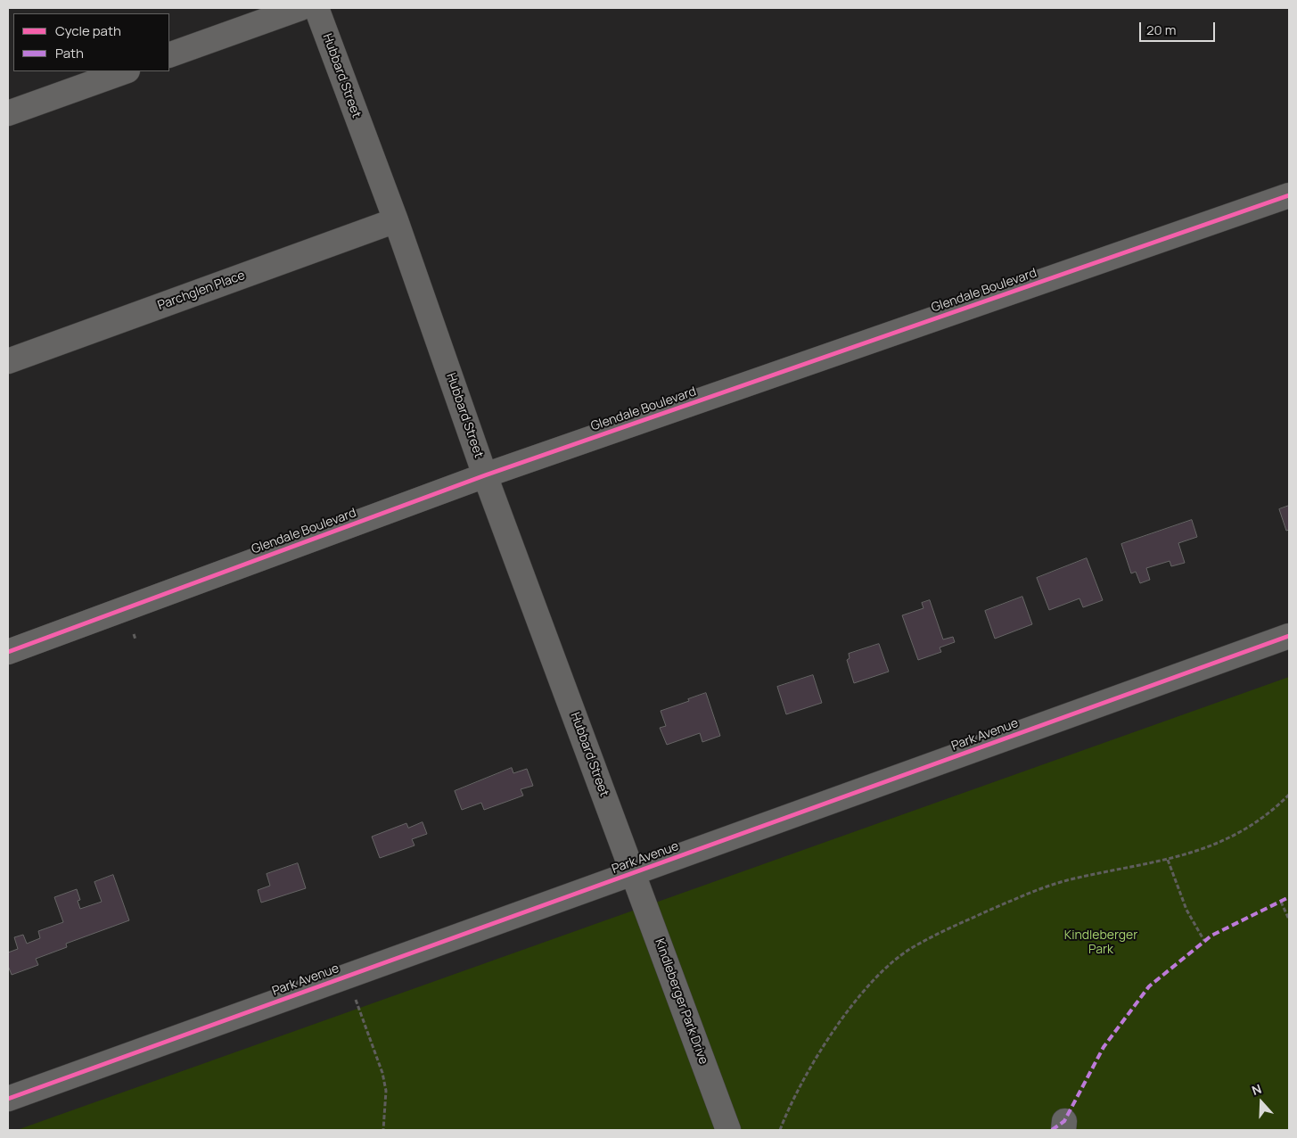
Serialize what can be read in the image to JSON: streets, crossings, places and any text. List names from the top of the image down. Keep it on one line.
{"streets":{"street":["Hubbard Street","Parchglen Place","Glendale Boulevard","Park Avenue","Kindleberger Park Drive"]},"crossings":[["Hubbard Street","Parchglen Place"],["Hubbard Street","Glendale Boulevard"],["Hubbard Street","Park Avenue"],["Hubbard Street","Kindleberger Park Drive"],["Park Avenue","Kindleberger Park Drive"]],"parks":["Kindleberger Park"],"legend":["Cycle path","Path"],"scale_bar":"20 m","north":"top"}
